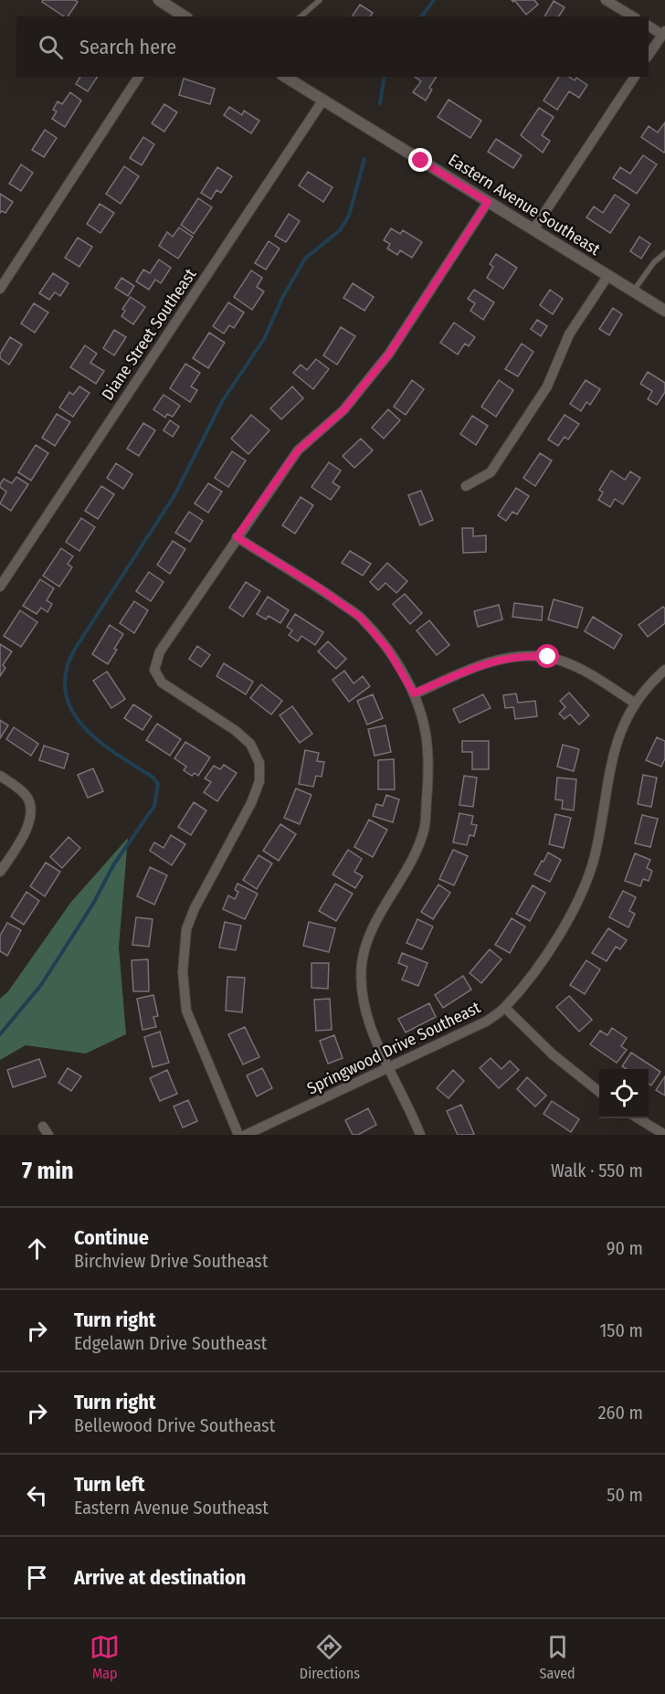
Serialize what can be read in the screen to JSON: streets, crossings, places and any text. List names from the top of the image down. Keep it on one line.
{"streets":{"street":["Eastern Avenue Southeast","Diane Street Southeast","Springwood Drive Southeast"]},"crossings":[["Eastern Avenue Southeast","Diane Street Southeast"]],"page":{"search":"Search here","heading":["7 min","Walk · 550 m"],"list":[["Continue","Birchview Drive Southeast","90 m"],["Turn right","Edgelawn Drive Southeast","150 m"],["Turn right","Bellewood Drive Southeast","260 m"],["Turn left","Eastern Avenue Southeast","50 m"],"Arrive at destination"],"nav":["Map","Directions","Saved"]}}
